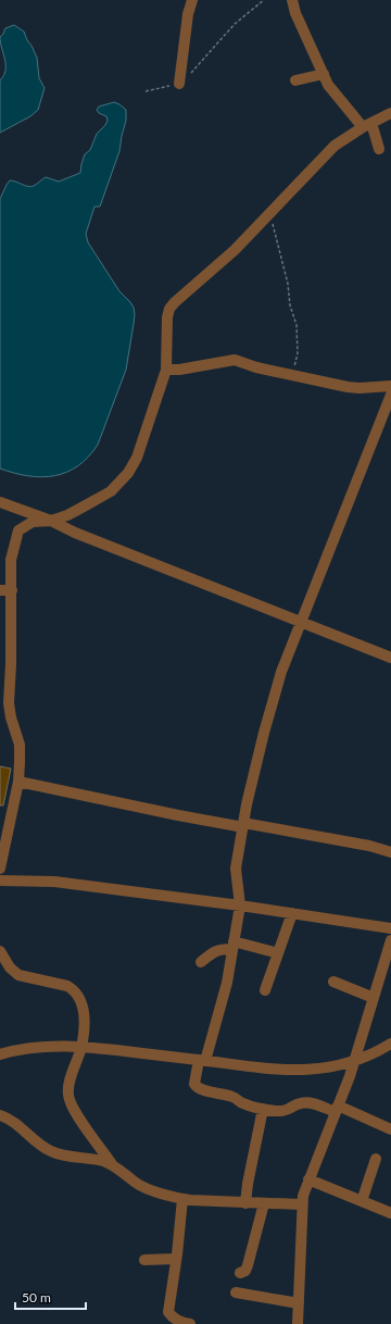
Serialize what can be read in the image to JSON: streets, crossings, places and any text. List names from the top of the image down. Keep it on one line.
{"scale_bar":"50 m"}
